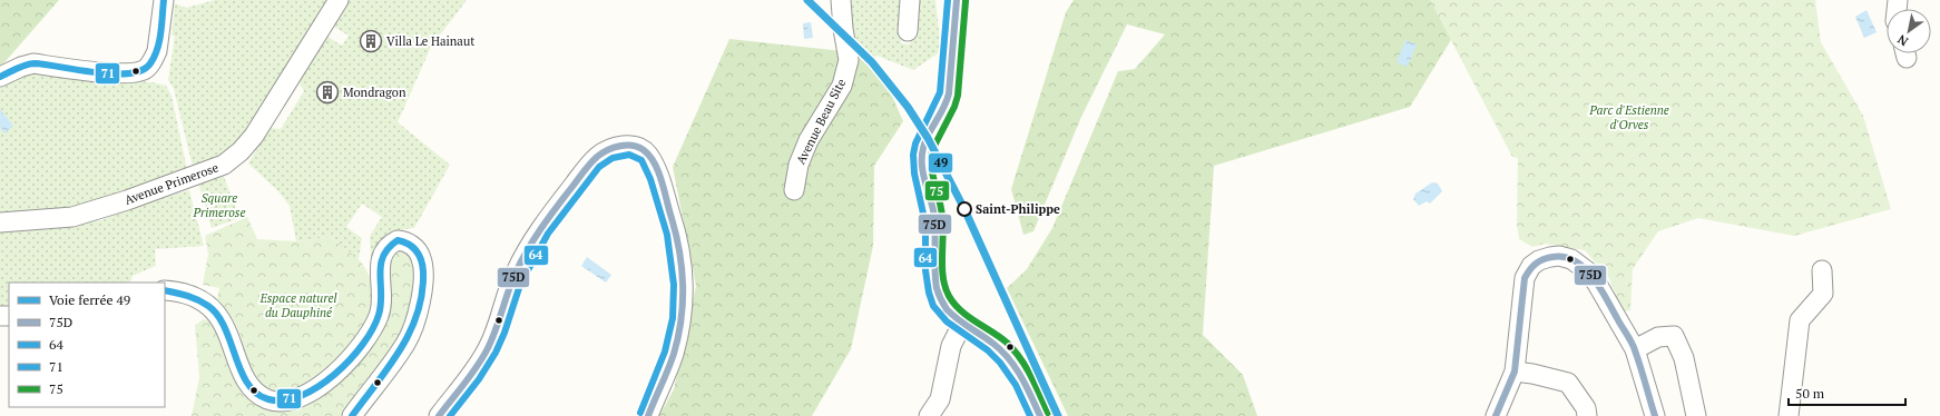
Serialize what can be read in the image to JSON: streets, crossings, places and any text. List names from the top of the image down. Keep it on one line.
{"streets":{"street":["Avenue Beau Site","Avenue Primerose"]},"parks":["Parc d'Estienne d'Orves","Square Primerose","Espace naturel du Dauphiné"],"places":{"building":["Villa Le Hainaut","Mondragon"],"other":["Saint-Philippe"]},"lines":["rail line 49","transit line 75D","transit line 64","transit line 71","transit line 75"],"legend":["Voie ferrée 49","75D","64","71","75"],"scale_bar":"50 m","north":"bottom left"}
